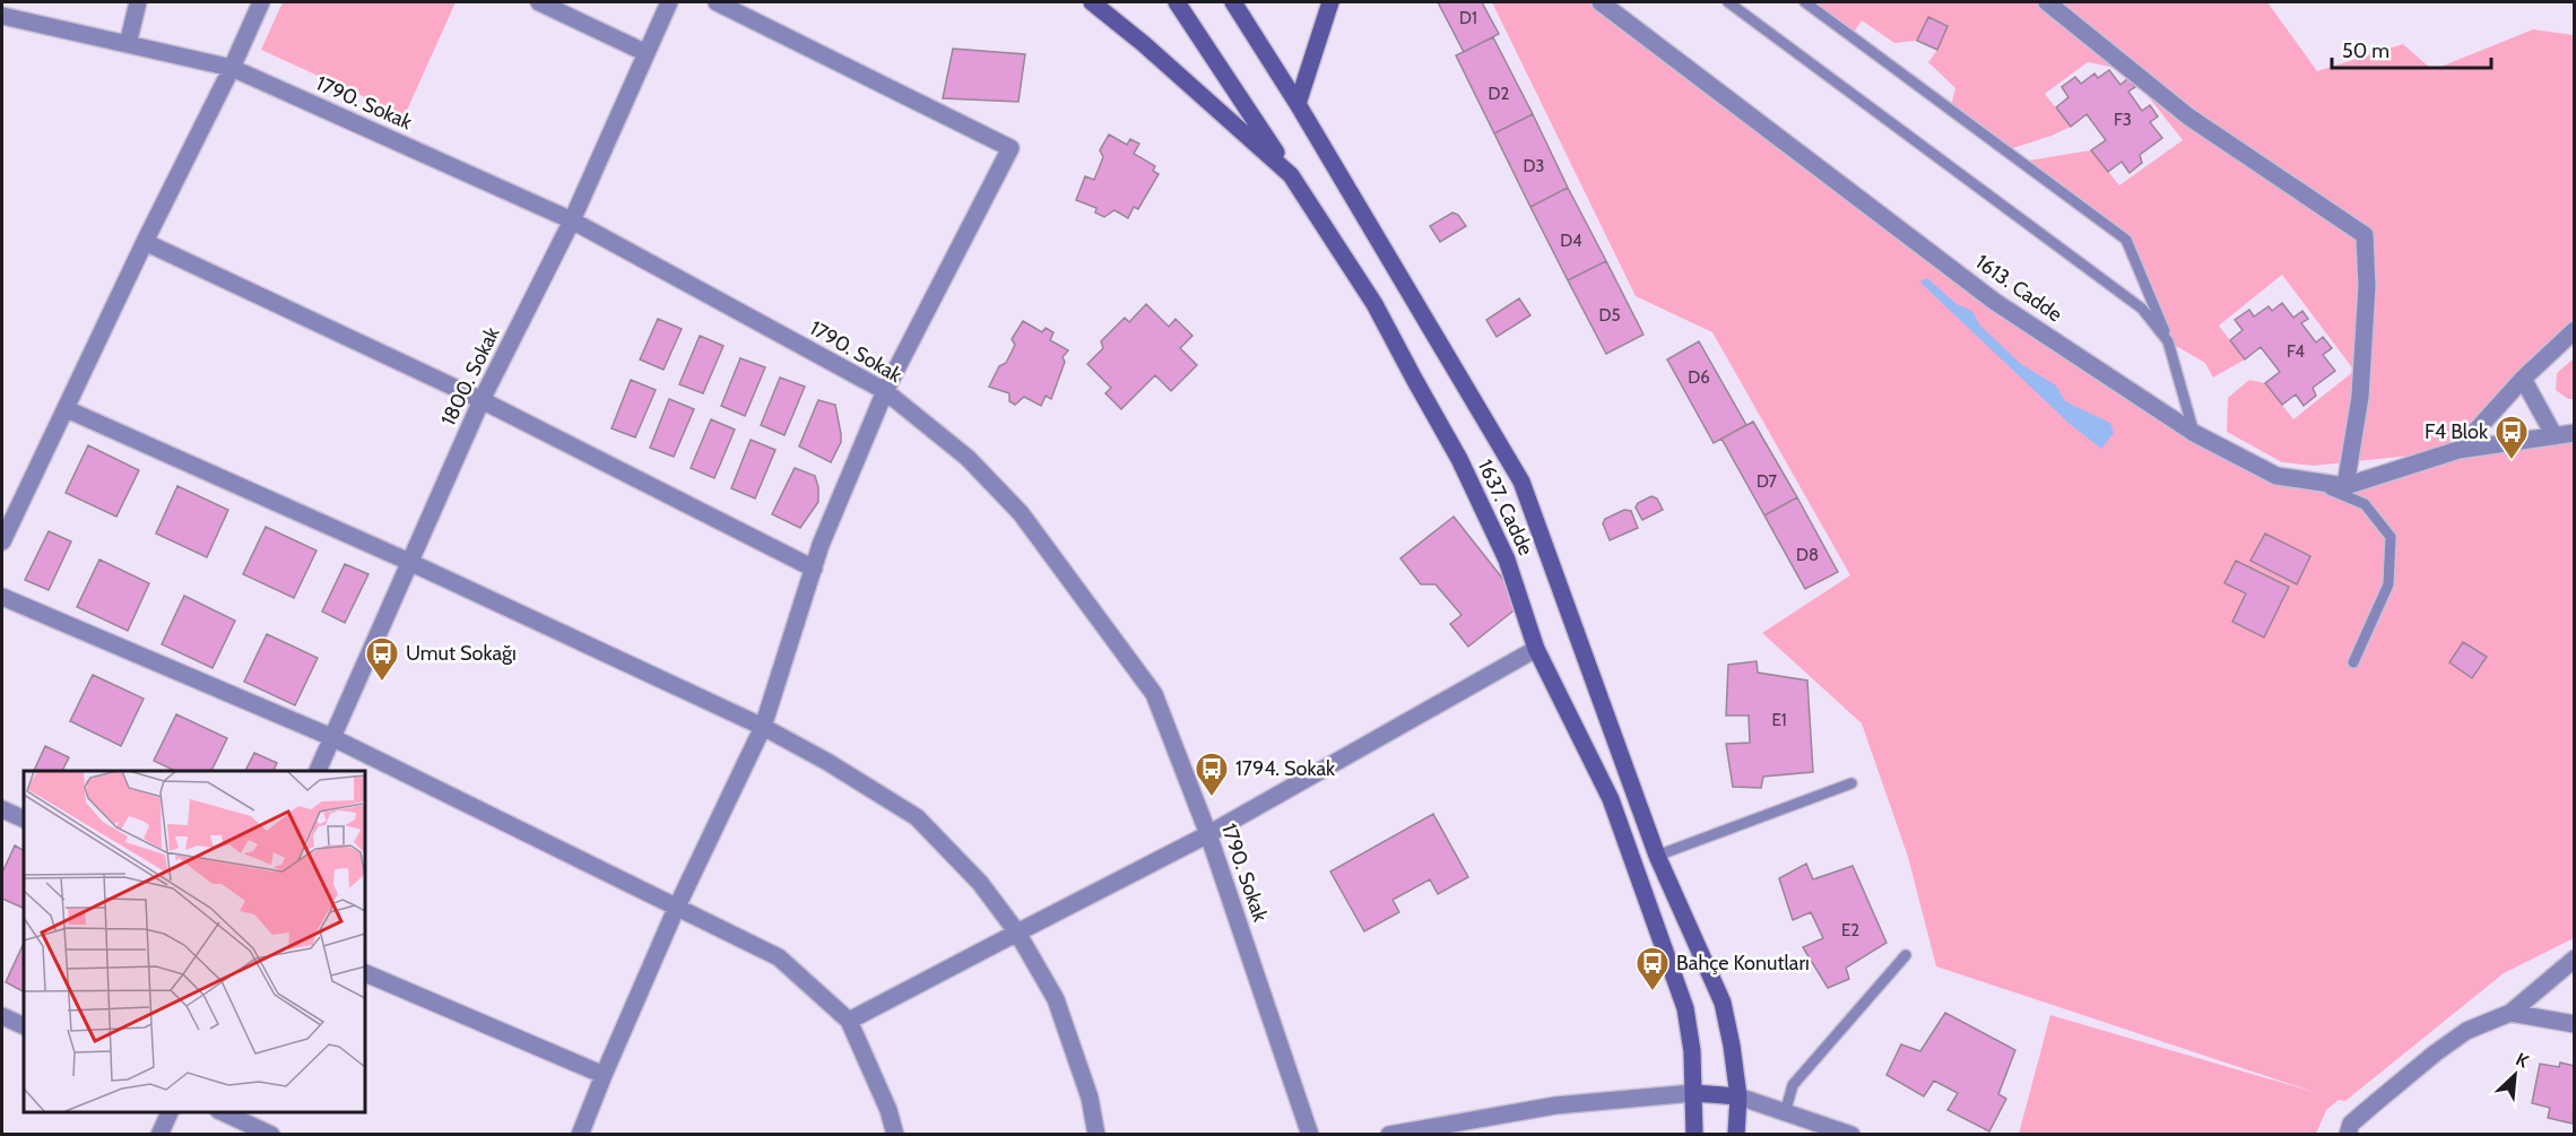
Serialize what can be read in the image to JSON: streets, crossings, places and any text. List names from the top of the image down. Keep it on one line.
{"streets":{"street":["1790. Sokak","1613. Cadde","1800. Sokak","1637. Cadde"]},"crossings":[["1790. Sokak","1800. Sokak"]],"places":{"bus stop":["F4 Blok","Umut Sokağı","1794. Sokak","Bahçe Konutları"]},"house_numbers":["D1","D2","F3","D3","D4","D5","F4","D6","D7","D8","E1","E2"],"scale_bar":"50 m","north":"top right"}
